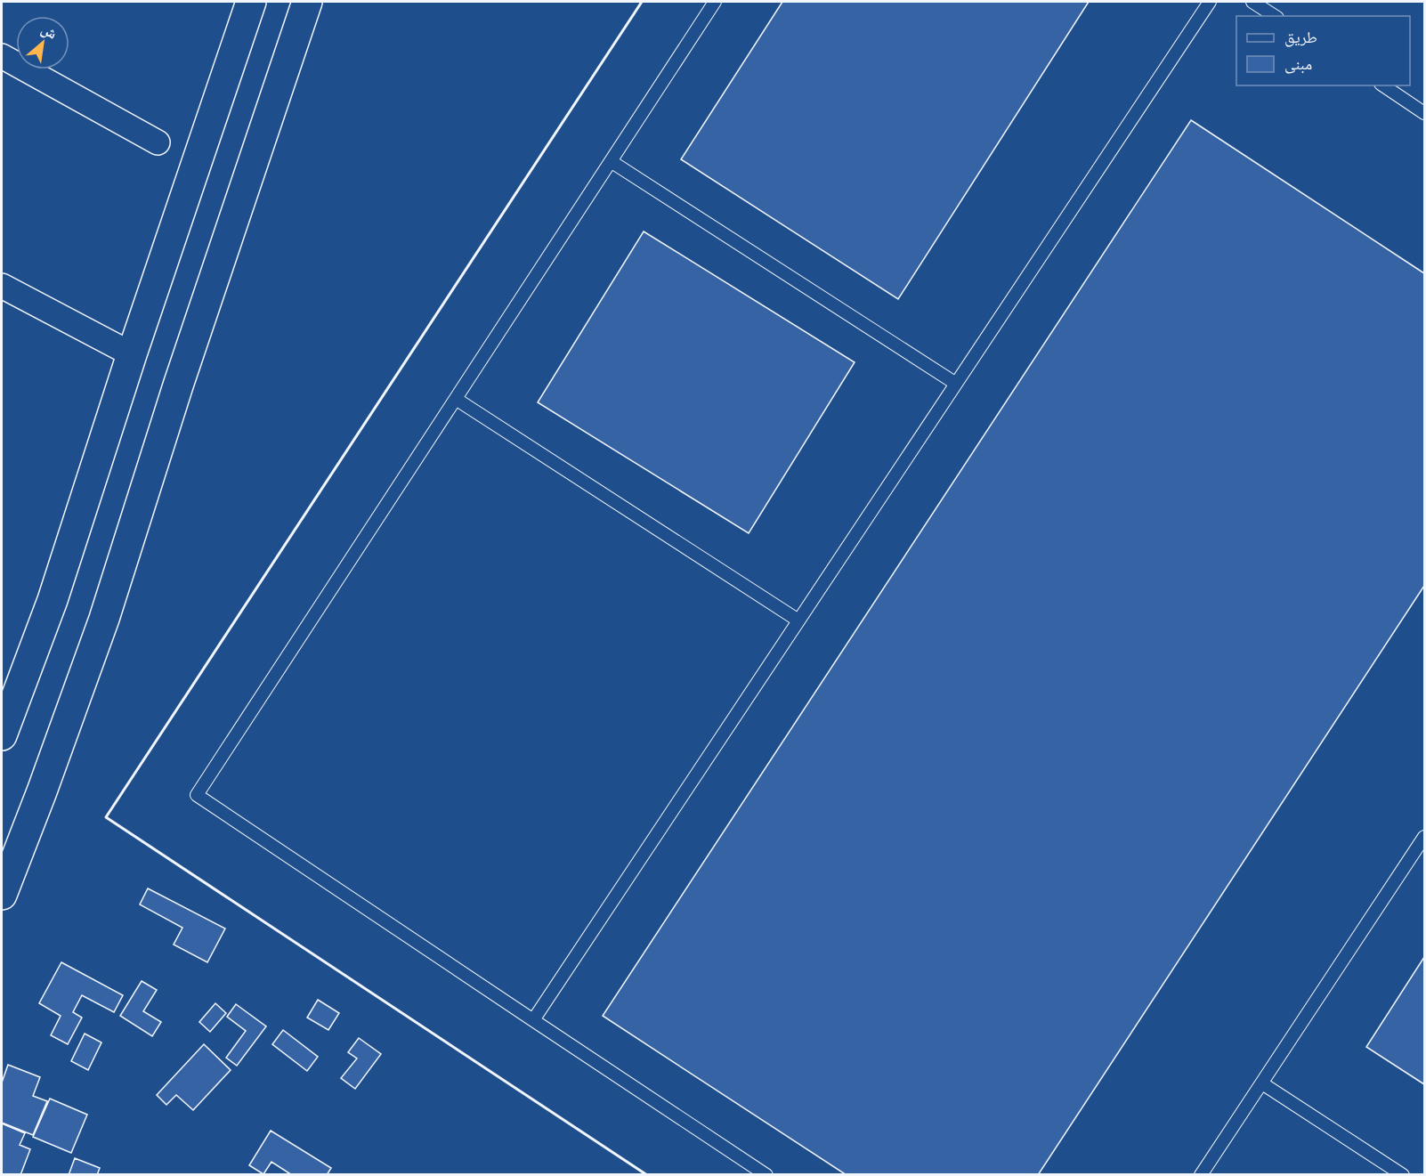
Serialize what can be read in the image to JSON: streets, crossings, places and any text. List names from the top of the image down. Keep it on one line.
{"legend":["طريق","مبنى"],"north":"top right"}
